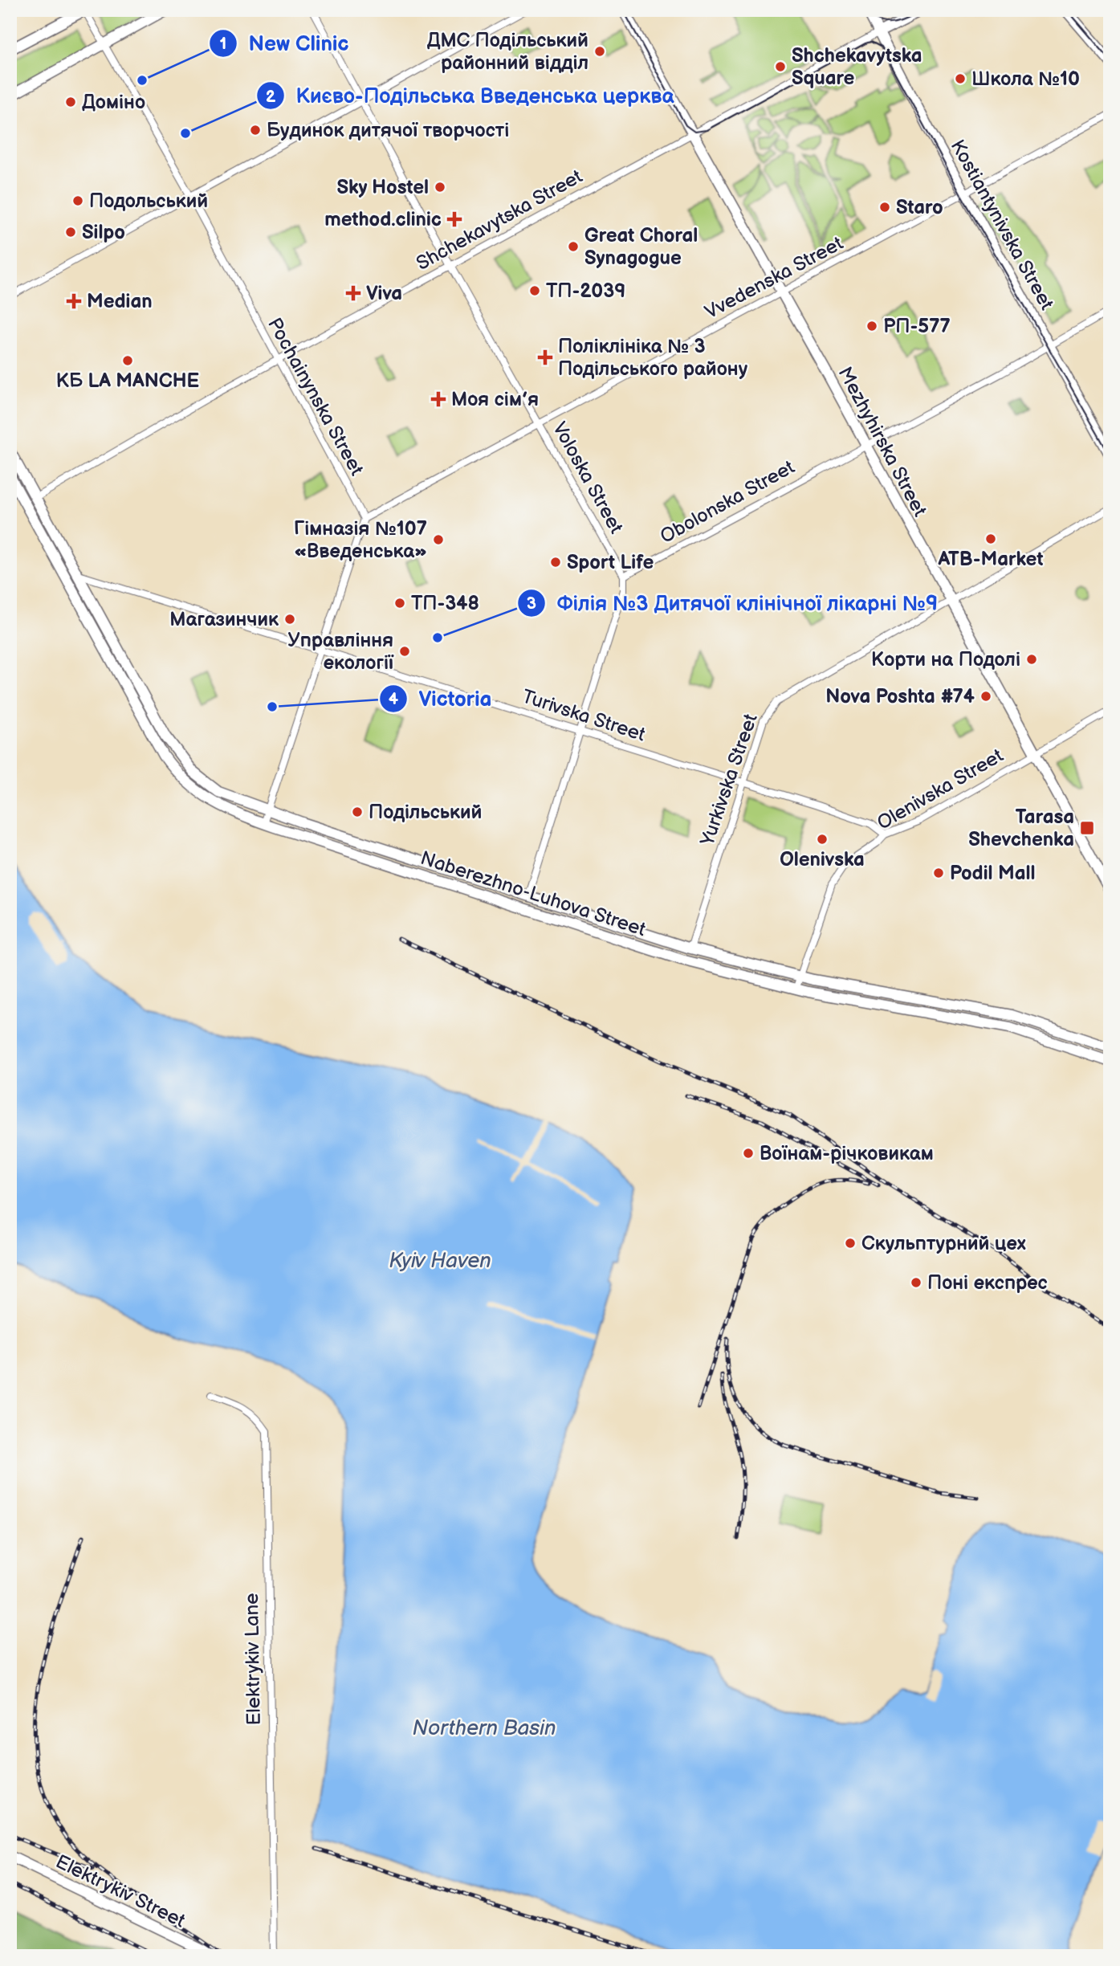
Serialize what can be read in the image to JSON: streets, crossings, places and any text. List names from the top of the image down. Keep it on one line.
{"streets":{"main road":["Shchekavytska Street","Kostiantynivska Street","Mezhyhirska Street","Naberezhno-Luhova Street","Elektrykiv Street"],"street":["Vvedenska Street","Pochainynska Street","Voloska Street","Obolonska Street","Turivska Street","Yurkivska Street","Olenivska Street","Elektrykiv Lane"]},"crossings":[["Shchekavytska Street","Kostiantynivska Street"],["Shchekavytska Street","Pochainynska Street"],["Shchekavytska Street","Mezhyhirska Street"],["Shchekavytska Street","Voloska Street"],["Shchekavytska Street","Naberezhno-Luhova Street"],["Kostiantynivska Street","Vvedenska Street"],["Kostiantynivska Street","Obolonska Street"],["Vvedenska Street","Pochainynska Street"],["Vvedenska Street","Mezhyhirska Street"],["Vvedenska Street","Voloska Street"],["Mezhyhirska Street","Obolonska Street"],["Mezhyhirska Street","Yurkivska Street"],["Mezhyhirska Street","Olenivska Street"],["Voloska Street","Obolonska Street"],["Turivska Street","Yurkivska Street"],["Turivska Street","Olenivska Street"],["Turivska Street","Naberezhno-Luhova Street"],["Yurkivska Street","Naberezhno-Luhova Street"],["Olenivska Street","Naberezhno-Luhova Street"]],"water":["Kyiv Haven","Northern Basin"],"places":{"other":["ДМС Подільський районний відділ","Shchekavytska Square","Школа №10","New Clinic","Доміно","Будинок дитячої творчості","Києво-Подільська Введенська церква","Sky Hostel","Подольський","Staro","Silpo","Great Choral Synagogue","ТП-2039","РП-577","КБ LA MANCHE","ATB-Market","Гімназія №107 «Введенська»","Sport Life","ТП-348","Магазинчик","Філія №3 Дитячої клінічної лікарні №9","Управління екології","Корти на Подолі","Nova Poshta #74","Victoria","Подільський","Olenivska","Podil Mall","Воїнам-річковикам","Скульптурний цех","Поні експрес"],"health":["method.clinic","Viva","Median","Поліклініка № 3 Подільського району","Моя сім’я"],"transit":["Tarasa Shevchenka"]}}
